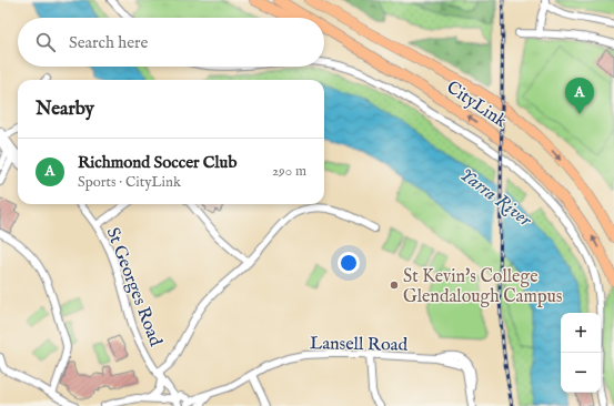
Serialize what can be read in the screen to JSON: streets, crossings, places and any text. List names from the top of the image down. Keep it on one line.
{"streets":{"highway":["CityLink"],"street":["St Georges Road","Lansell Road"]},"crossings":[["St Georges Road","Lansell Road"]],"water":["Yarra River"],"places":["St Kevin's College Glendalough Campus"],"page":{"search":"Search here","pins":"A","heading":"Nearby","list":[{"mark":"A","name":"Richmond Soccer Club","note":"Sports · CityLink","value":"290 m"}],"map_buttons":["+","−"]}}
